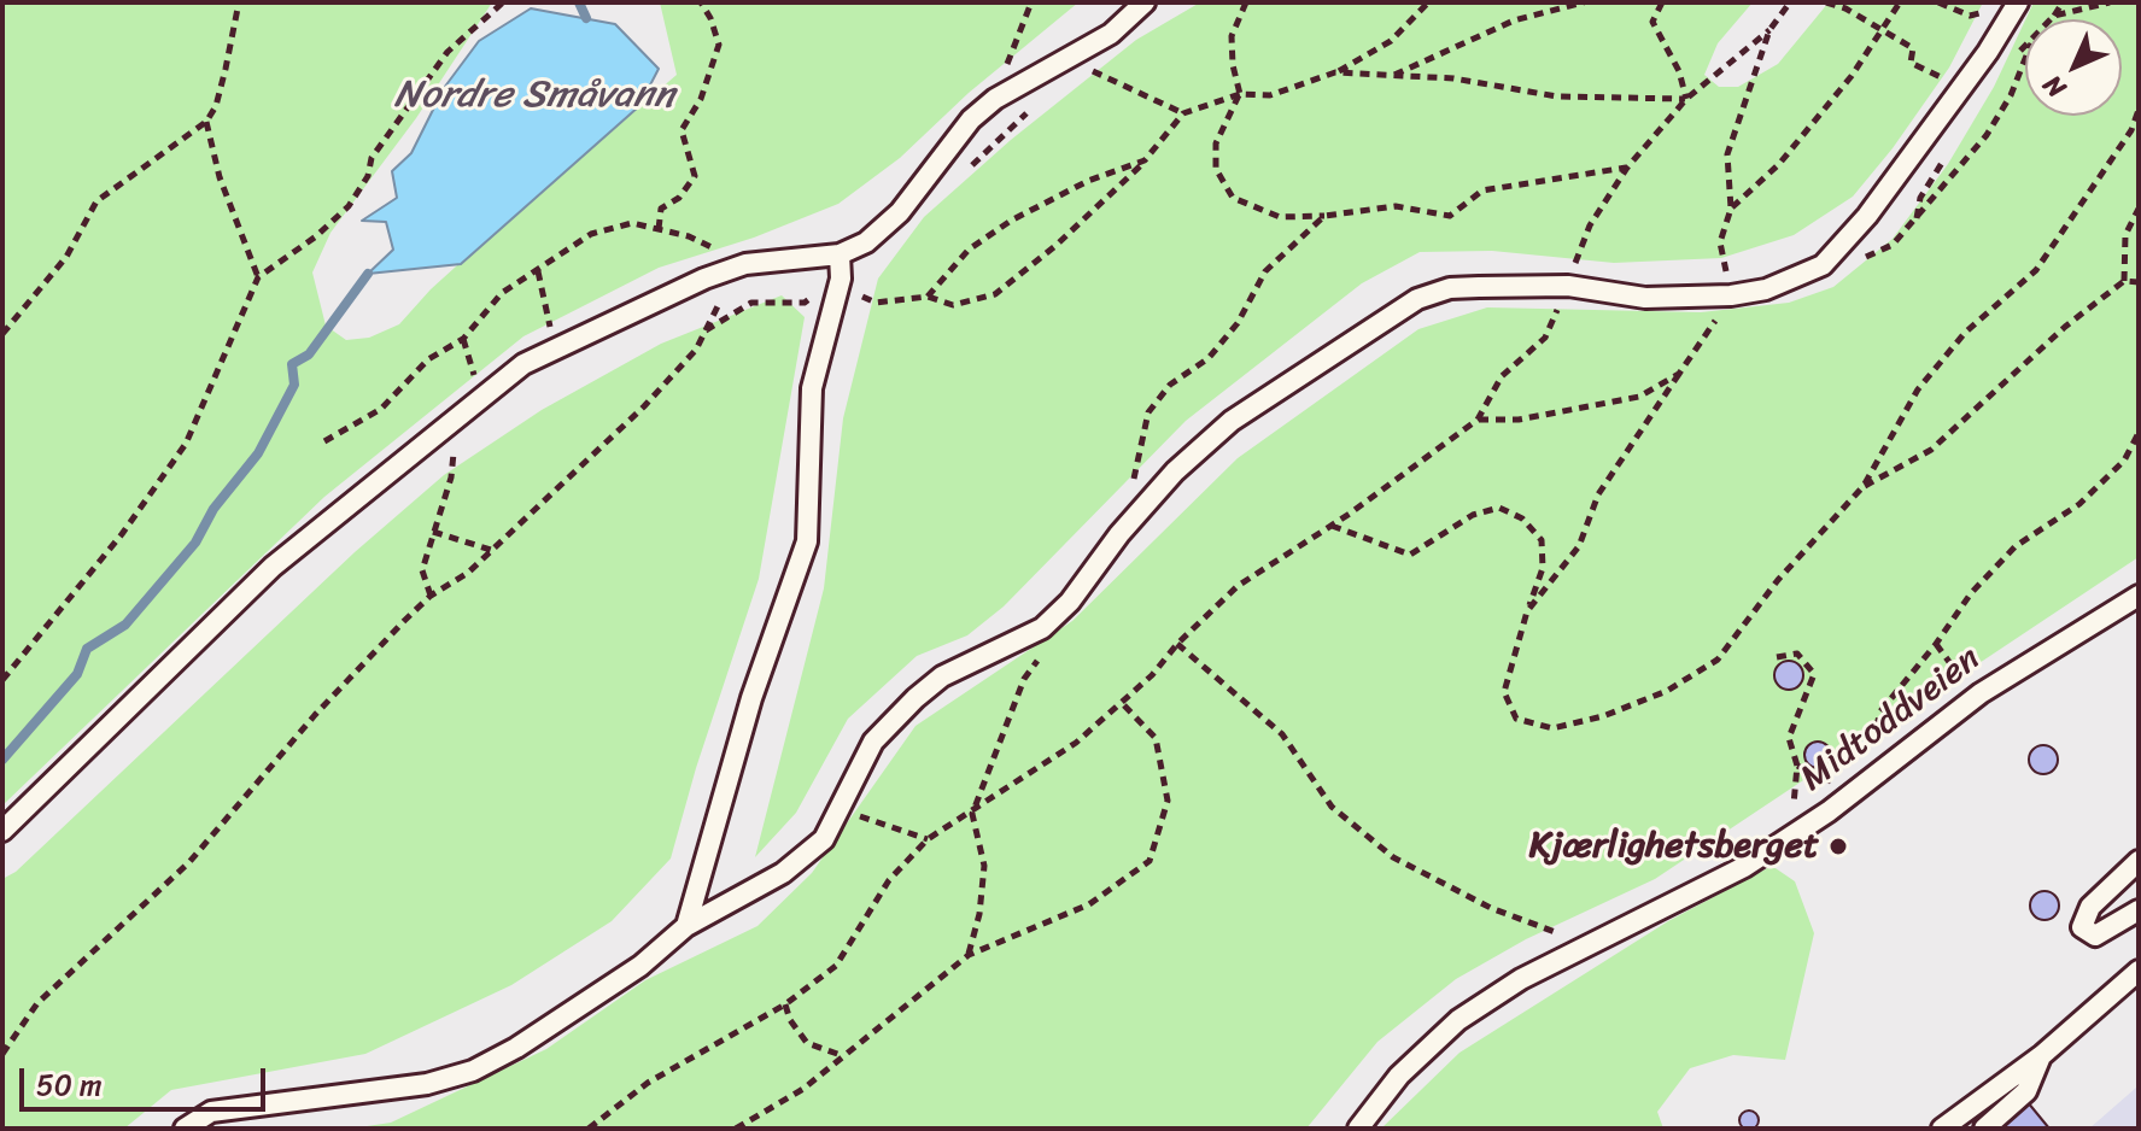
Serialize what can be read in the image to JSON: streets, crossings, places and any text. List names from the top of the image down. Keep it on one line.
{"streets":{"lane":["Midtoddveien"]},"water":["Nordre Småvann"],"places":["Kjærlighetsberget"],"scale_bar":"50 m","north":"bottom left"}
